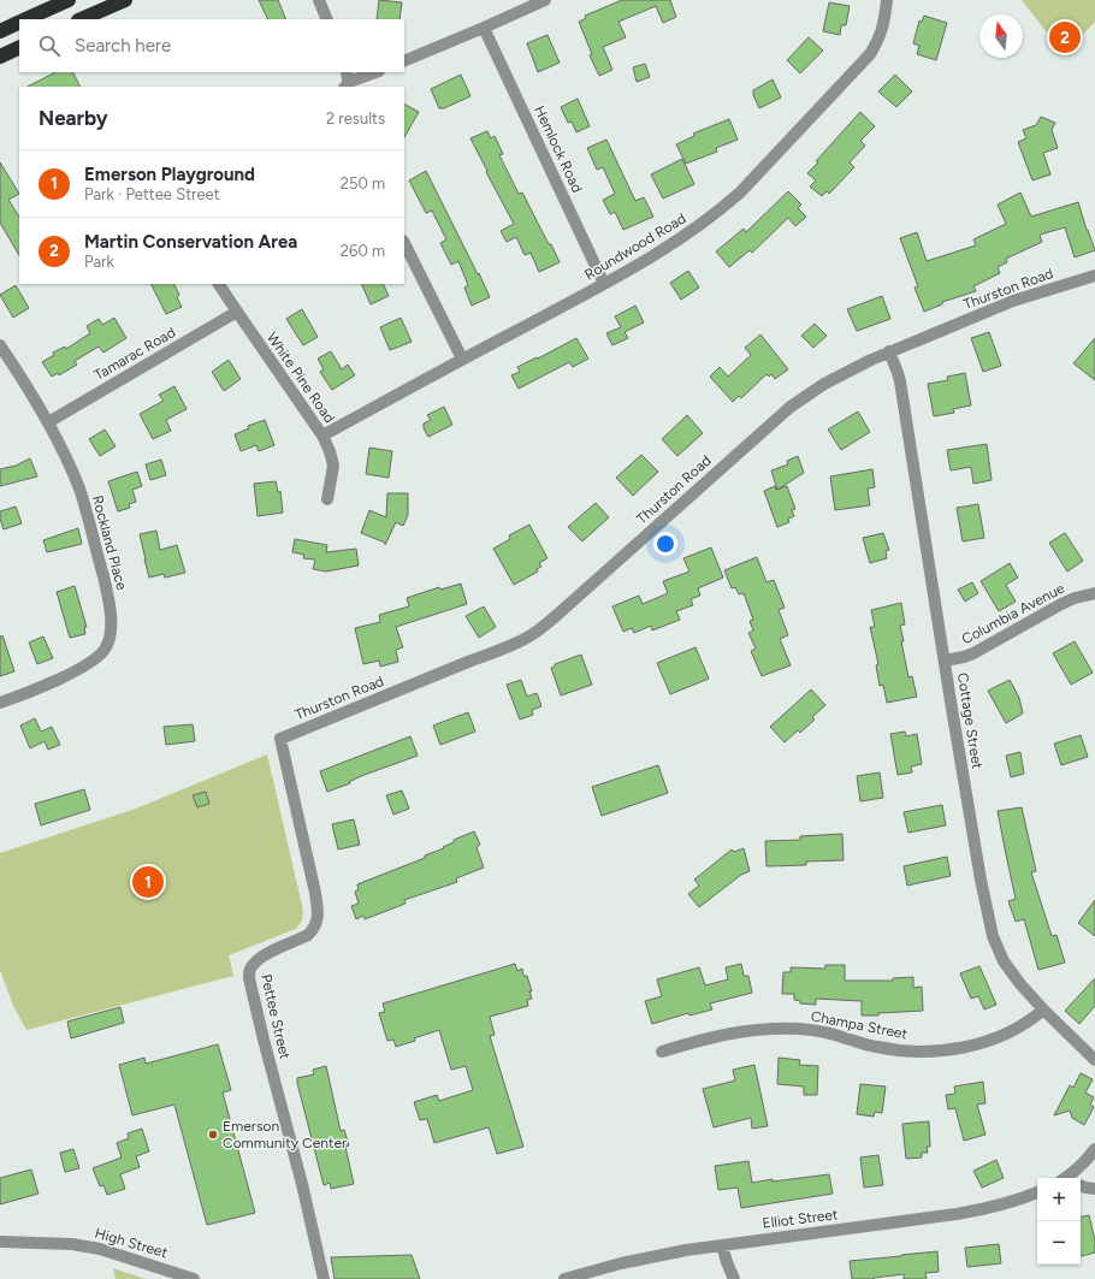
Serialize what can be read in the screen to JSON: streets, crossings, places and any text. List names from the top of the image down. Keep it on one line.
{"streets":{"street":["Hemlock Road","Roundwood Road","Thurston Road","Tamarac Road","White Pine Road","Rockland Place","Columbia Avenue","Cottage Street","Pettee Street","Champa Street","Elliot Street","High Street"]},"crossings":[["Hemlock Road","Roundwood Road"],["Roundwood Road","White Pine Road"],["Thurston Road","Cottage Street"],["Thurston Road","Pettee Street"],["Tamarac Road","White Pine Road"],["Tamarac Road","Rockland Place"],["Columbia Avenue","Cottage Street"],["Cottage Street","Champa Street"]],"places":["Emerson Community Center"],"north":"top","page":{"pins":["2","1"],"search":"Search here","heading":["Nearby","2 results"],"list":[{"mark":"1","name":"Emerson Playground","note":"Park · Pettee Street","value":"250 m"},{"mark":"2","name":"Martin Conservation Area","note":"Park","value":"260 m"}],"map_buttons":["+","−"]}}
